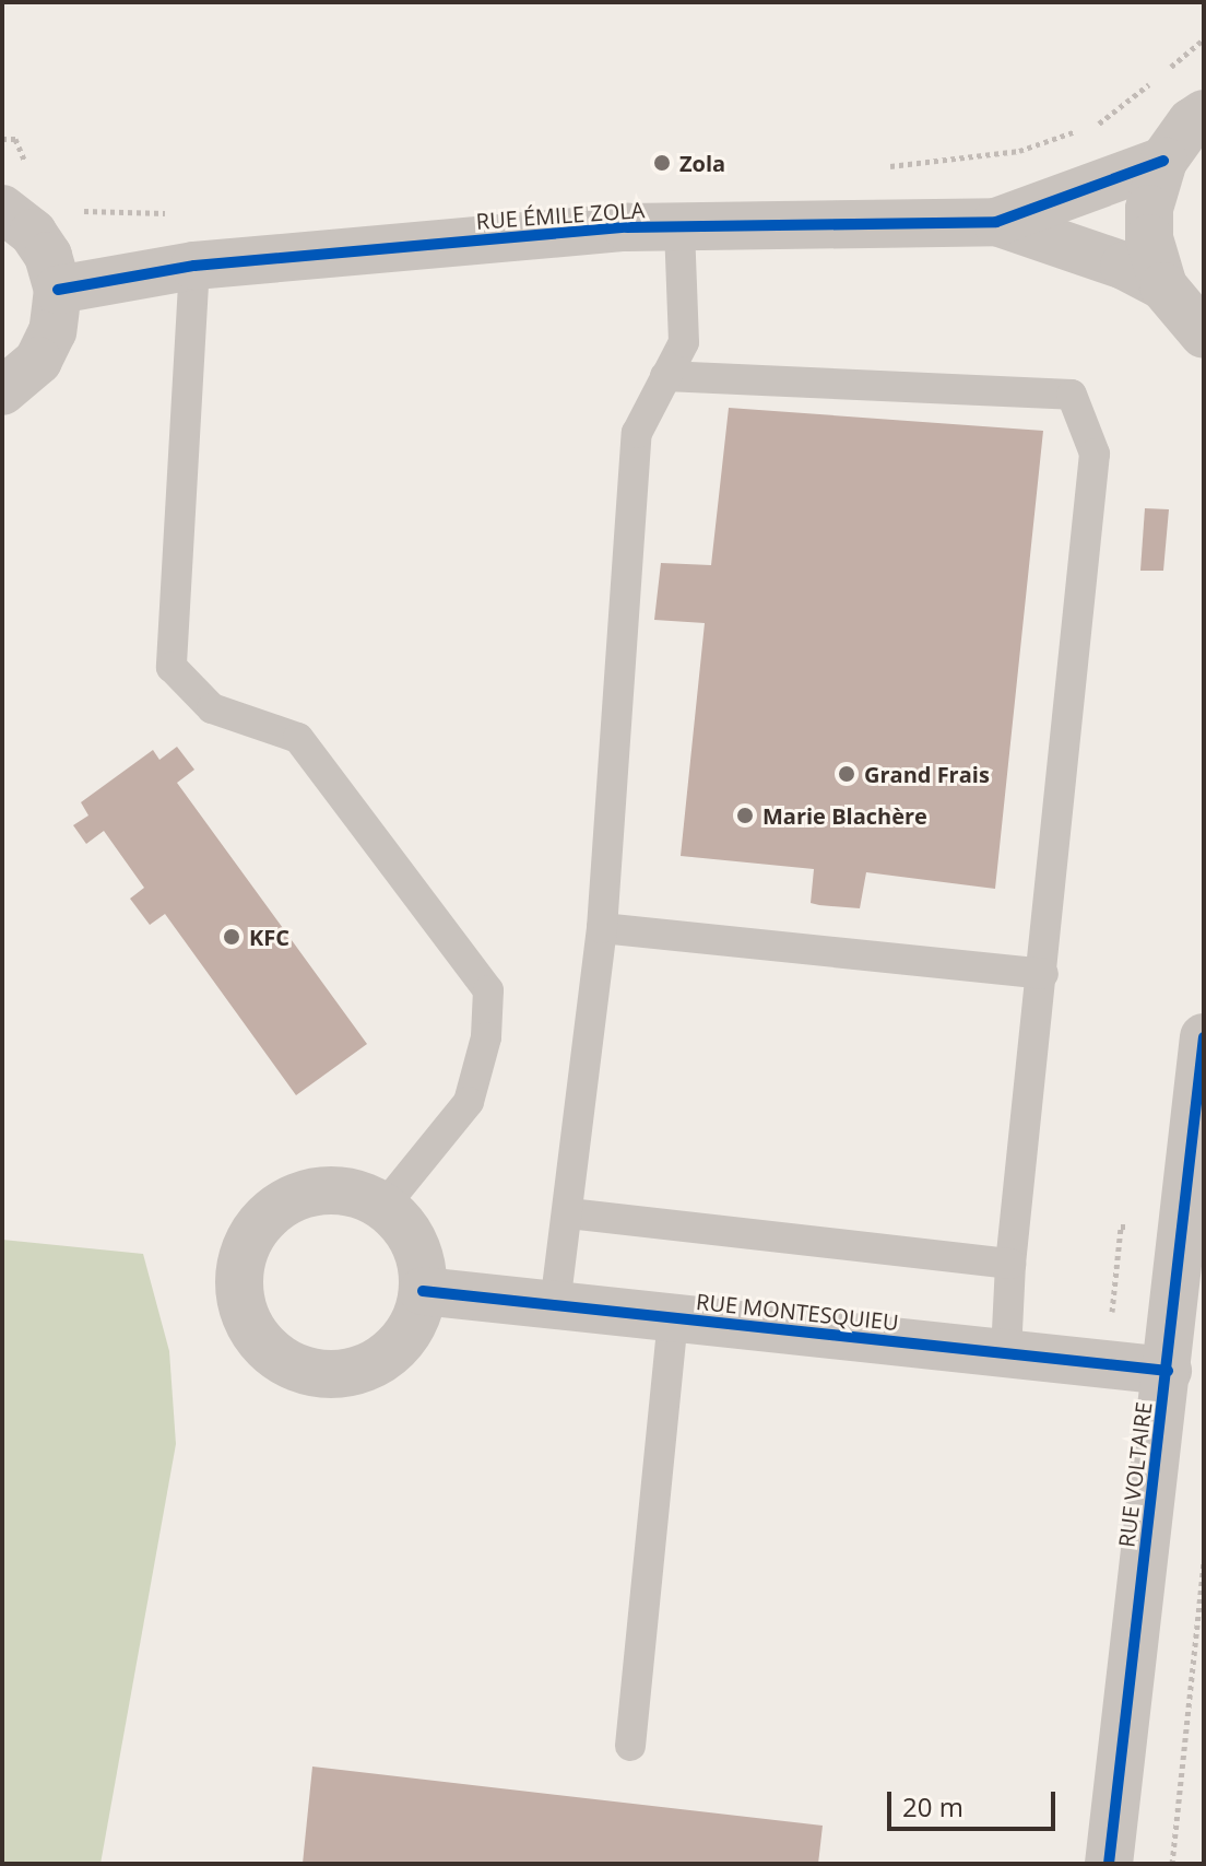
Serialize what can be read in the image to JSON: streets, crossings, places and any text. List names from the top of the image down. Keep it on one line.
{"streets":{"street":["RUE ÉMILE ZOLA","RUE MONTESQUIEU","RUE VOLTAIRE"]},"crossings":[["RUE MONTESQUIEU","RUE VOLTAIRE"]],"places":["Zola","Grand Frais","Marie Blachère","KFC"],"scale_bar":"20 m"}
